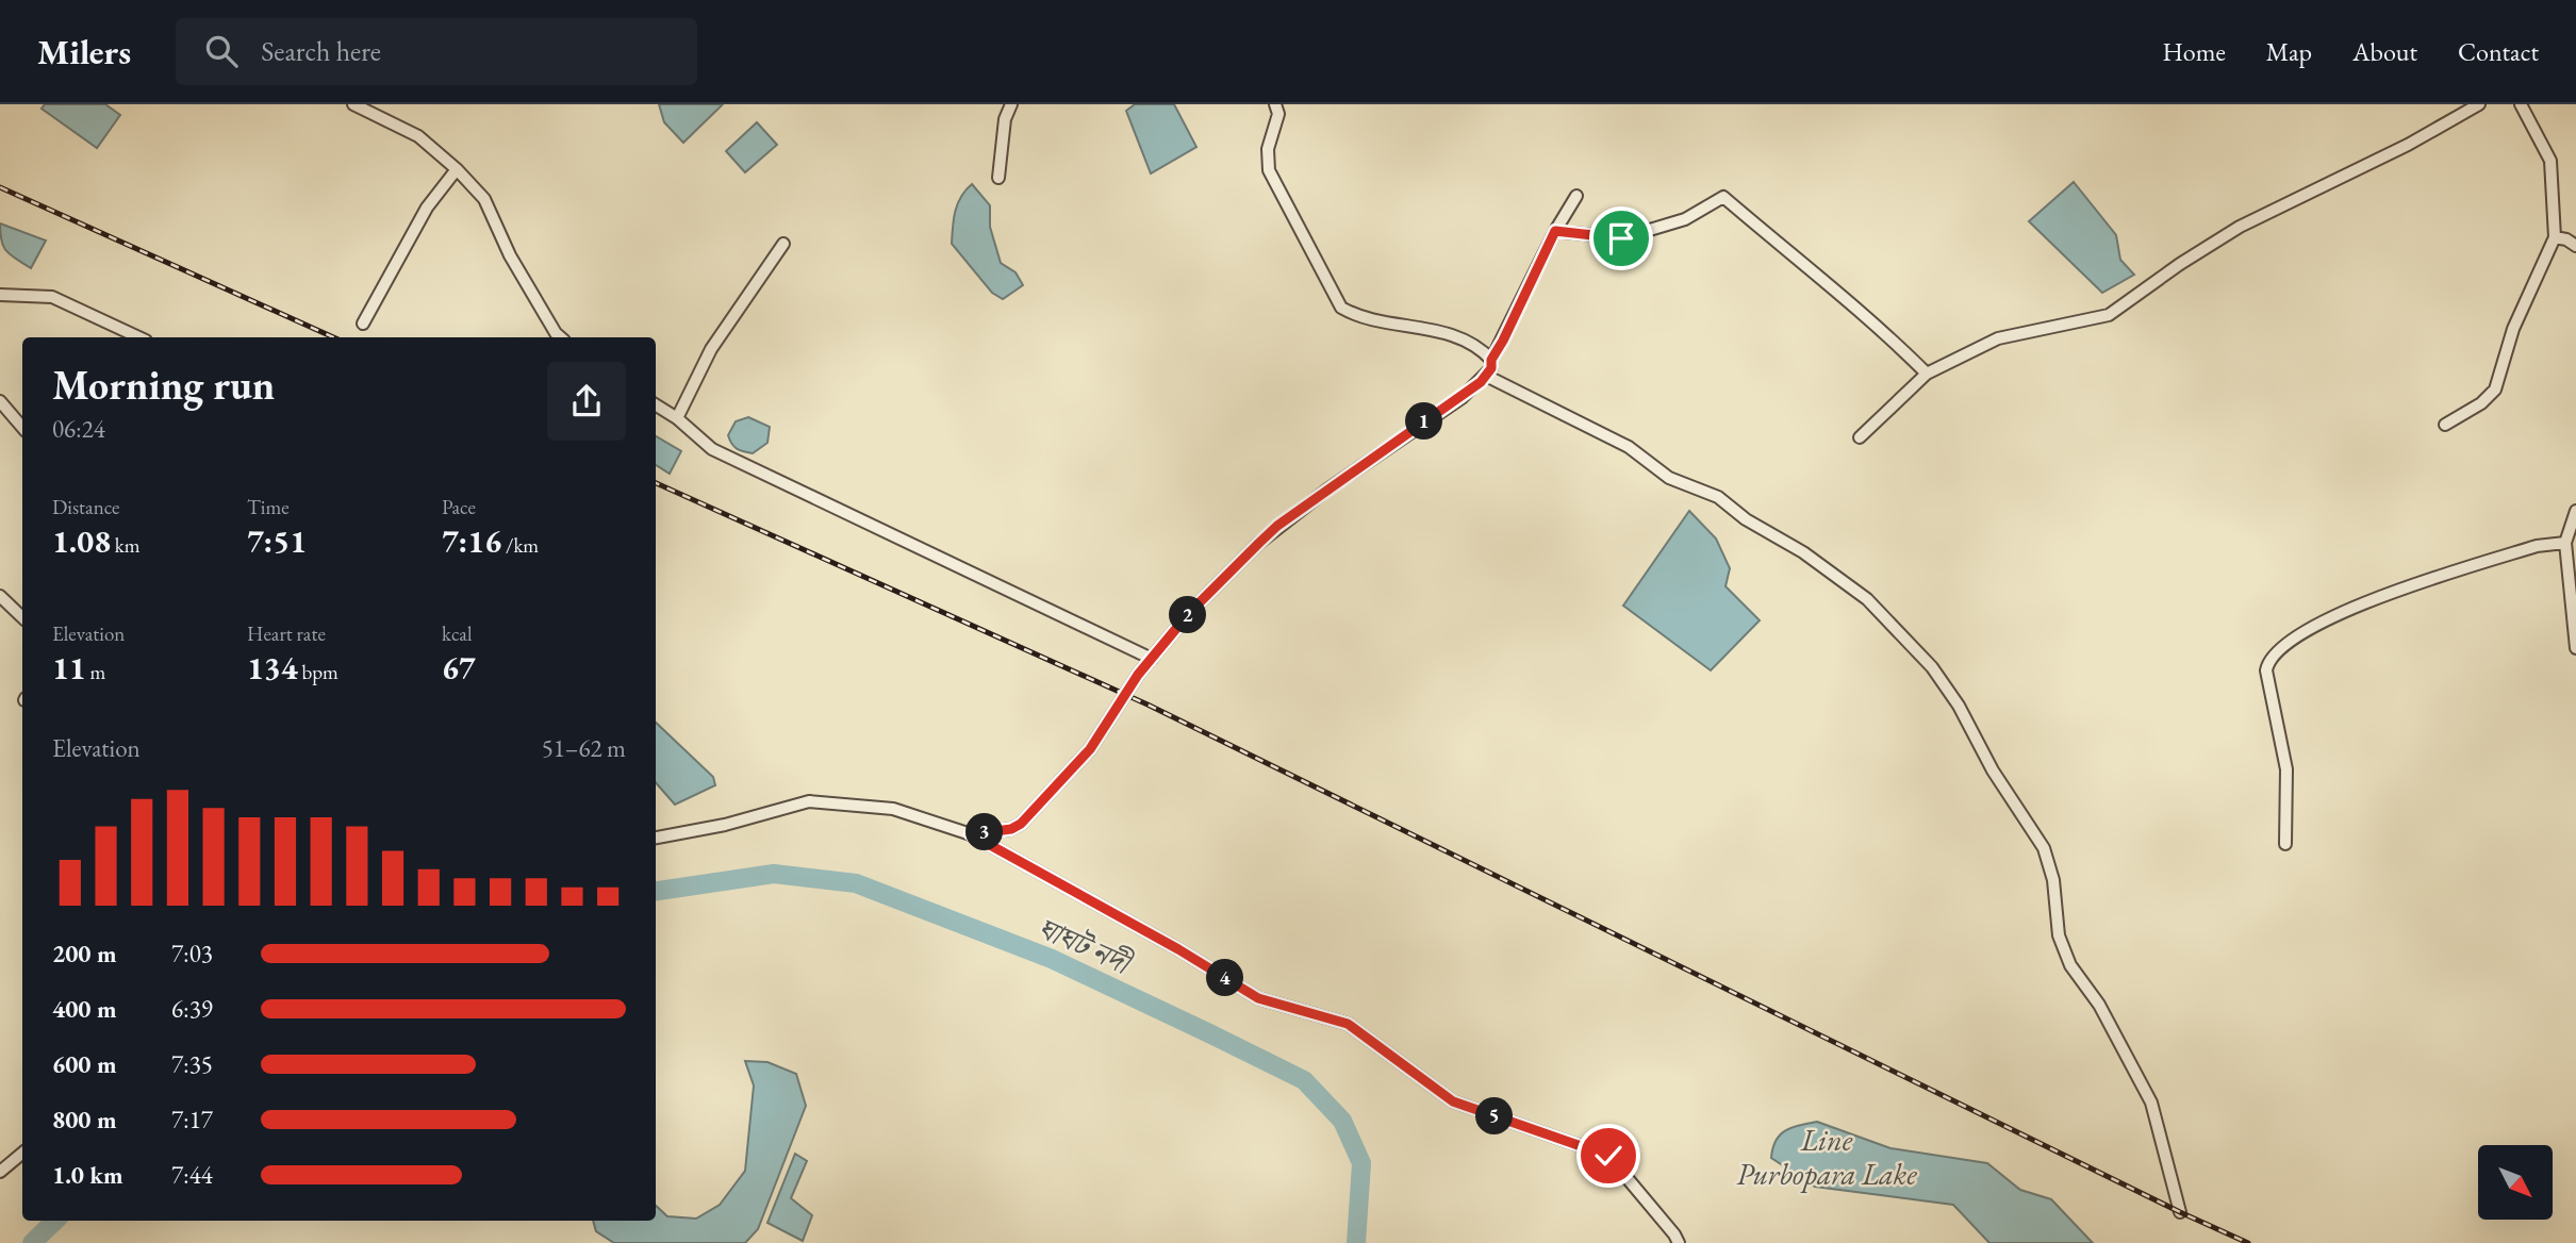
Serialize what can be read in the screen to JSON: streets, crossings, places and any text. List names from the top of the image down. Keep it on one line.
{"water":["ঘাঘট নদী","Line Purbopara Lake"],"north":"bottom right","page":{"header":"Milers","search":"Search here","nav":["Home","Map","About","Contact"],"heading":["Morning run","06:24"],"pins":["1","2","3","4","5"],"stats":[["Distance","1.08 km"],["Time","7:51"],["Pace","7:16 /km"],["Elevation","11 m"],["Heart rate","134 bpm"],["kcal","67"]],"chart":["Elevation","51–62 m"],"list":[{"name":"200 m","note":"7:03"},{"name":"400 m","note":"6:39"},{"name":"600 m","note":"7:35"},{"name":"800 m","note":"7:17"},{"name":"1.0 km","note":"7:44"}]}}
